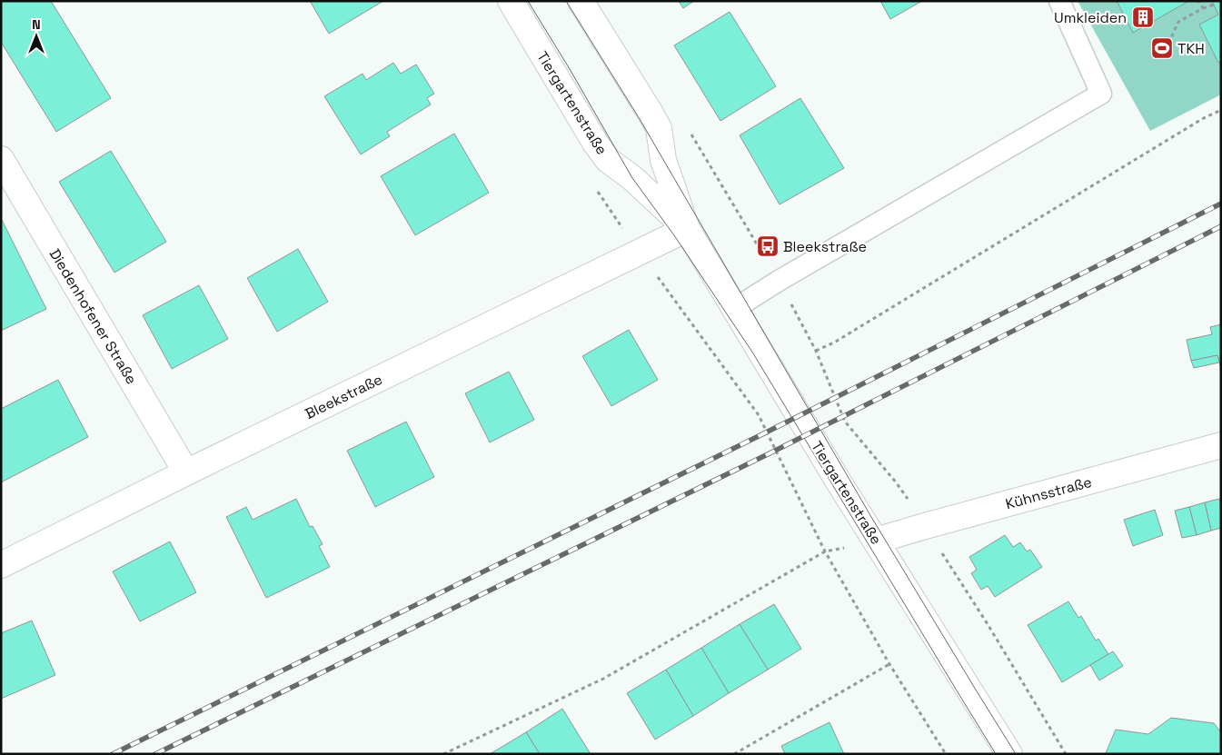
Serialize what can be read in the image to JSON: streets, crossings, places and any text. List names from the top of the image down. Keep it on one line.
{"streets":{"street":["Tiergartenstraße","Diedenhofener Straße","Bleekstraße","Kühnsstraße"]},"crossings":[["Tiergartenstraße","Bleekstraße"],["Tiergartenstraße","Kühnsstraße"],["Diedenhofener Straße","Bleekstraße"]],"places":{"building":["Umkleiden"],"sports":["TKH"],"bus stop":["Bleekstraße"]},"north":"top"}
